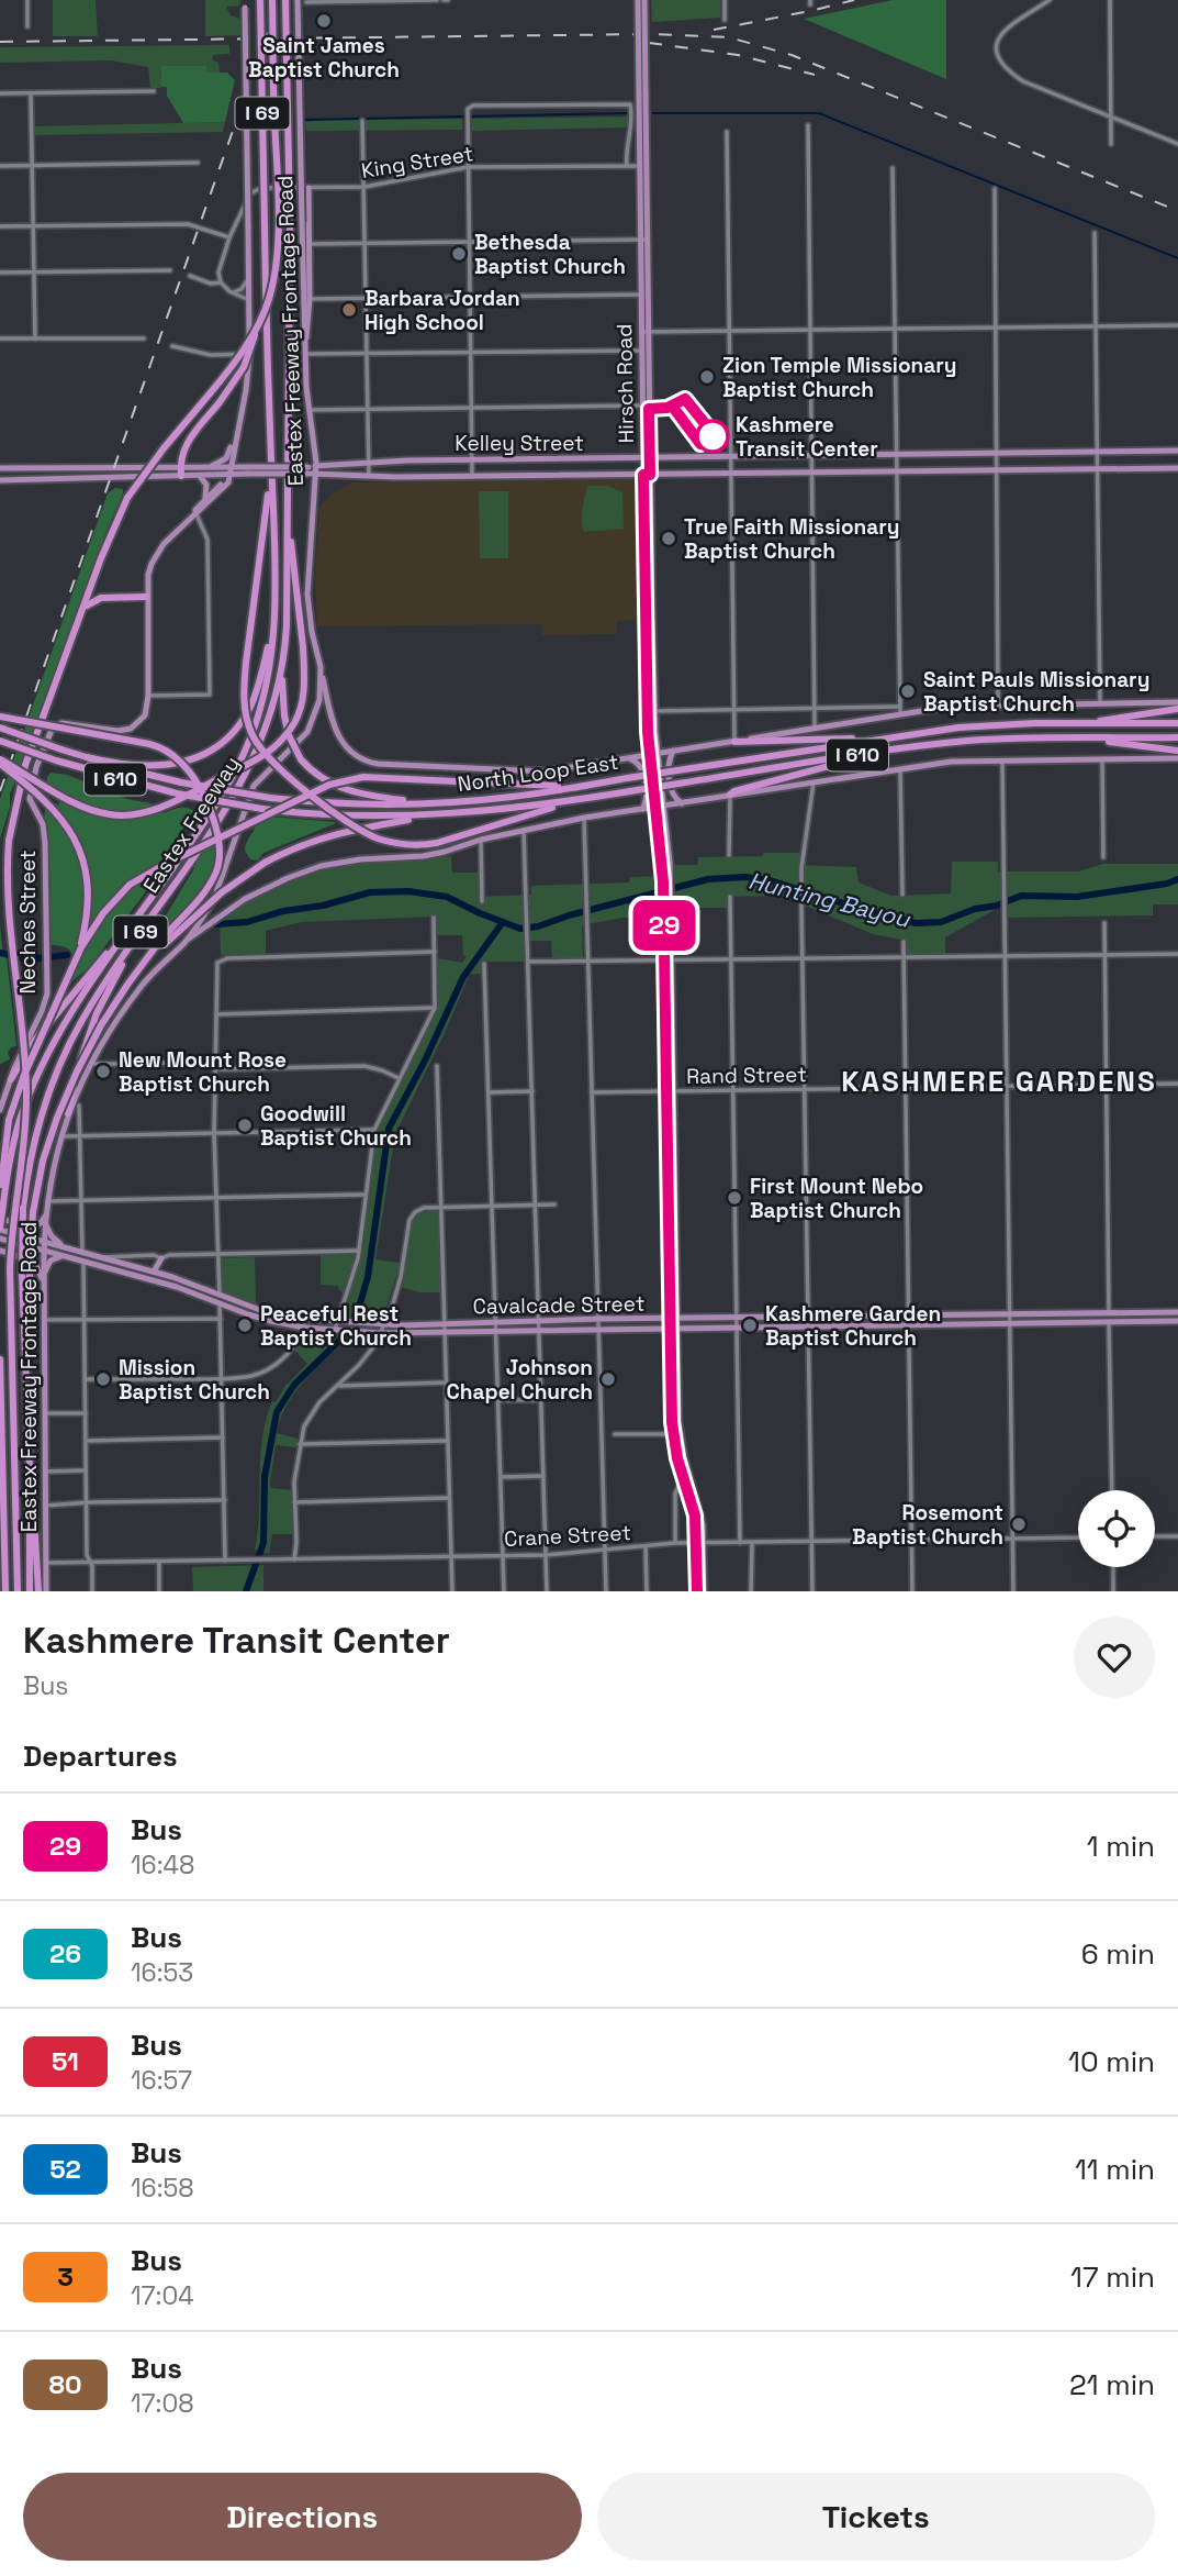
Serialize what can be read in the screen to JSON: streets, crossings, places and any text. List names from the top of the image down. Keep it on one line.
{"streets":{"highway":["I 69","I 610","North Loop East","Eastex Freeway"],"main road":["Eastex Freeway Frontage Road","Hirsch Road","Kelley Street","Neches Street","Cavalcade Street"],"street":["King Street","Rand Street","Crane Street"]},"crossings":[["King Street","Hirsch Road"],["Eastex Freeway Frontage Road","Kelley Street"],["Eastex Freeway Frontage Road","Neches Street"],["Eastex Freeway Frontage Road","Cavalcade Street"],["Eastex Freeway Frontage Road","Crane Street"],["Hirsch Road","Kelley Street"],["Hirsch Road","Rand Street"],["Hirsch Road","Cavalcade Street"],["Hirsch Road","Crane Street"],["Kelley Street","Neches Street"],["Eastex Freeway","Cavalcade Street"]],"districts":["KASHMERE GARDENS"],"water":["Hunting Bayou"],"places":["Saint James Baptist Church","Bethesda Baptist Church","Barbara Jordan High School","Zion Temple Missionary Baptist Church","Kashmere Transit Center","True Faith Missionary Baptist Church","Saint Pauls Missionary Baptist Church","New Mount Rose Baptist Church","Goodwill Baptist Church","First Mount Nebo Baptist Church","Peaceful Rest Baptist Church","Kashmere Garden Baptist Church","Mission Baptist Church","Johnson Chapel Church","Rosemont Baptist Church"],"lines":["bus line 29"],"page":{"on_map":"29","heading":[["Kashmere Transit Center","Bus"],"Departures"],"list":[{"mark":"29","name":"Bus","note":"16:48","value":"1 min"},{"mark":"26","name":"Bus","note":"16:53","value":"6 min"},{"mark":"51","name":"Bus","note":"16:57","value":"10 min"},{"mark":"52","name":"Bus","note":"16:58","value":"11 min"},{"mark":"3","name":"Bus","note":"17:04","value":"17 min"},{"mark":"80","name":"Bus","note":"17:08","value":"21 min"}],"buttons":["Directions","Tickets"]}}
